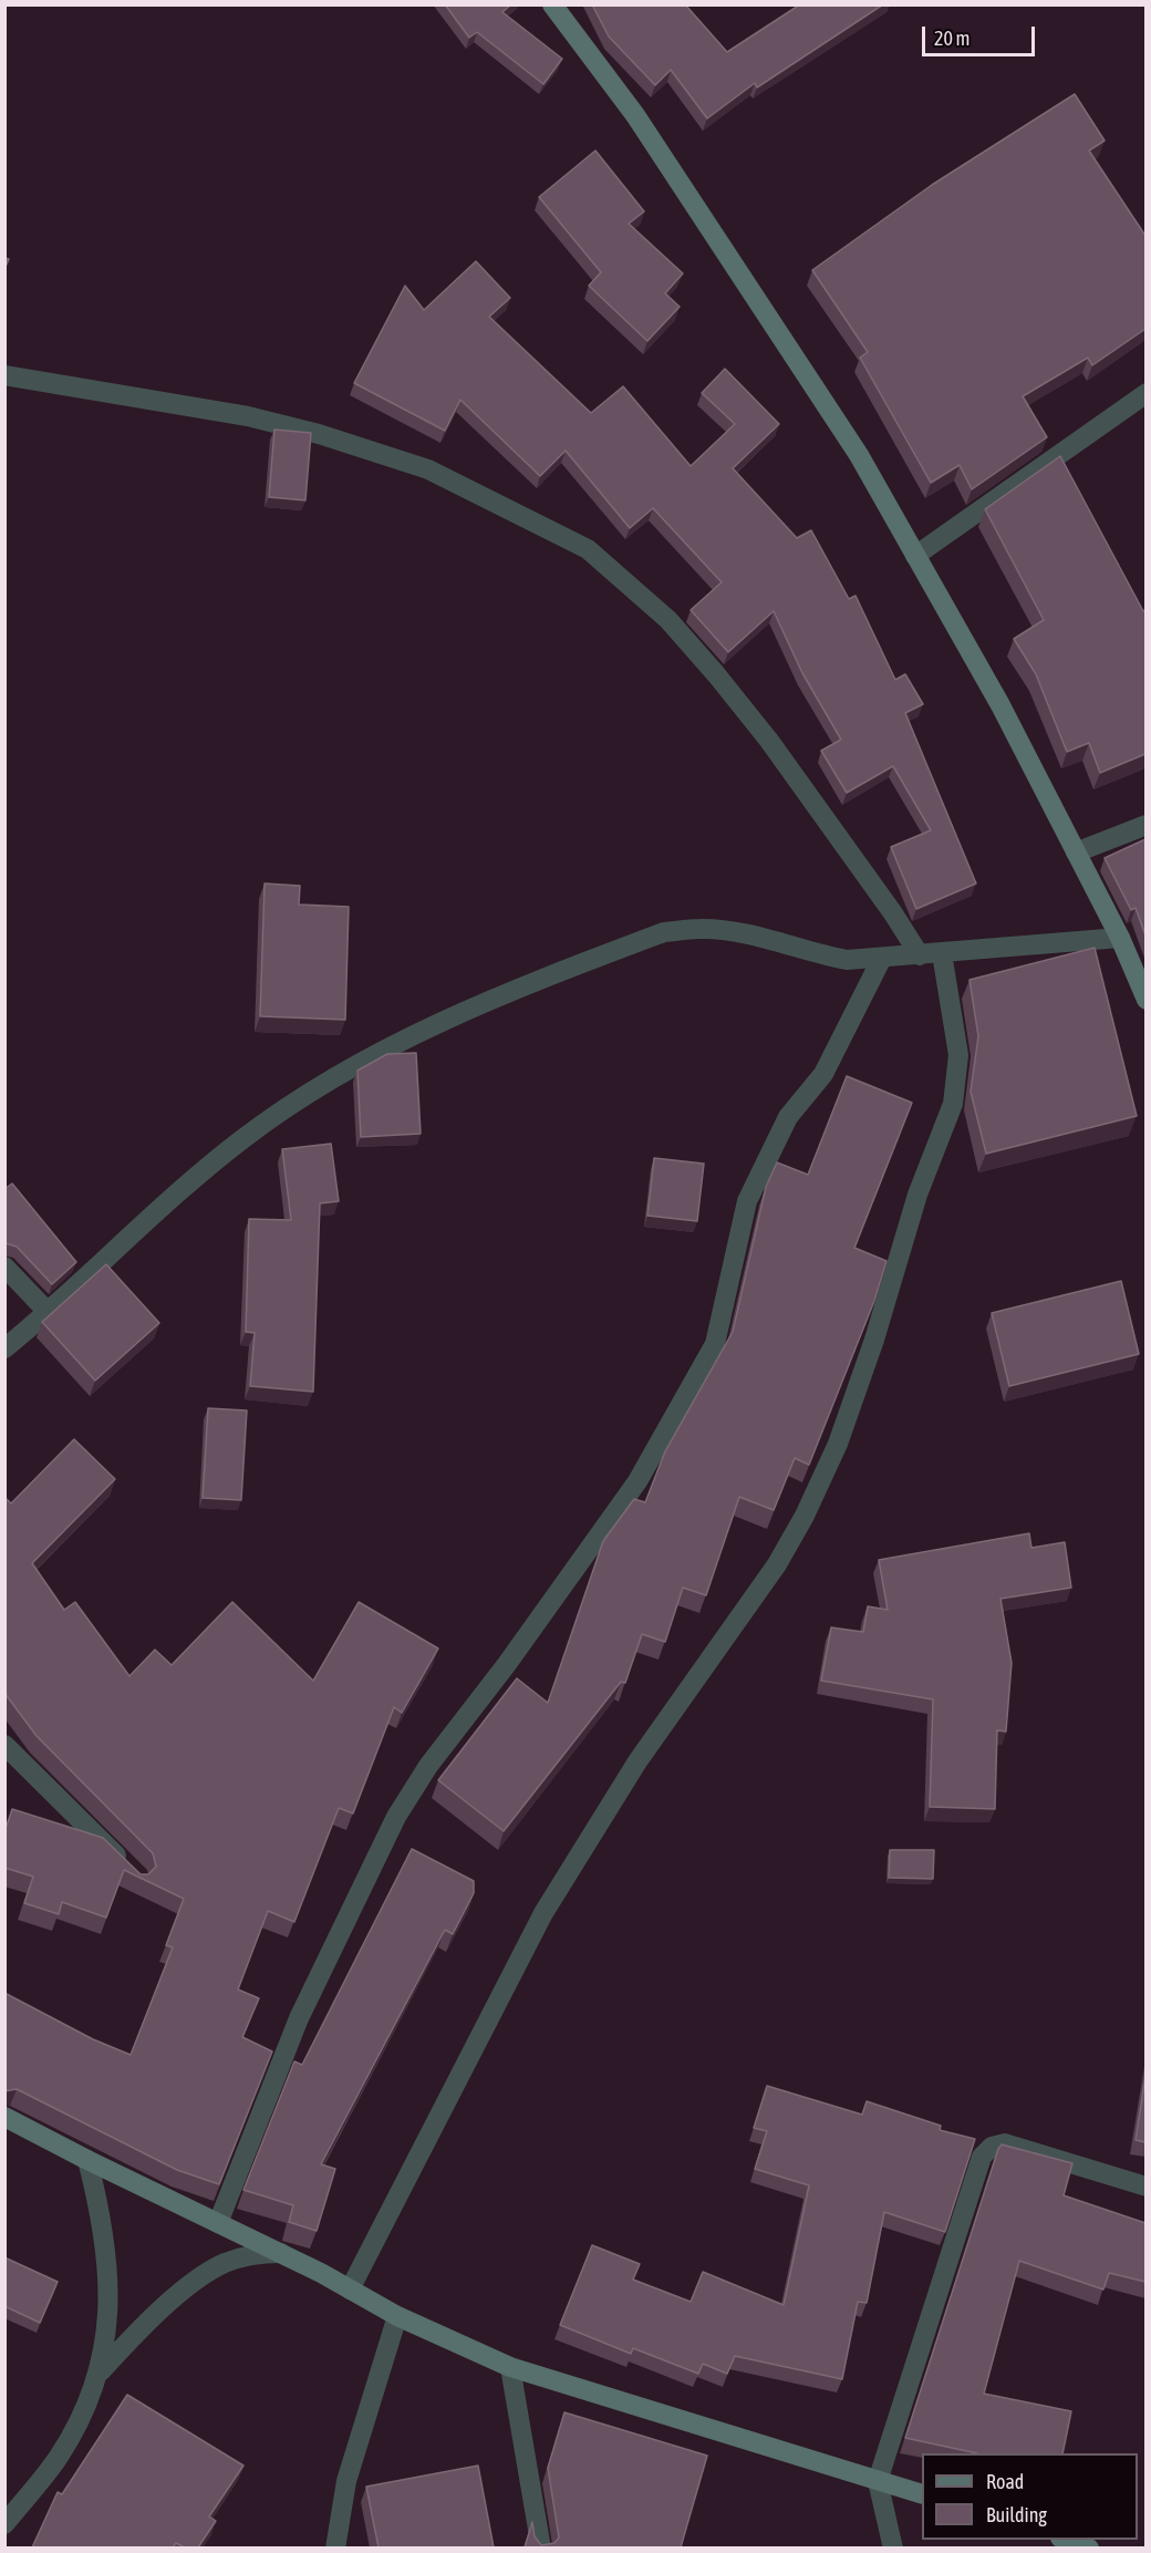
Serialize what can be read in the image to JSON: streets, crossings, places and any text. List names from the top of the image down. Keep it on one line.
{"legend":["Road","Building"],"scale_bar":"20 m"}
